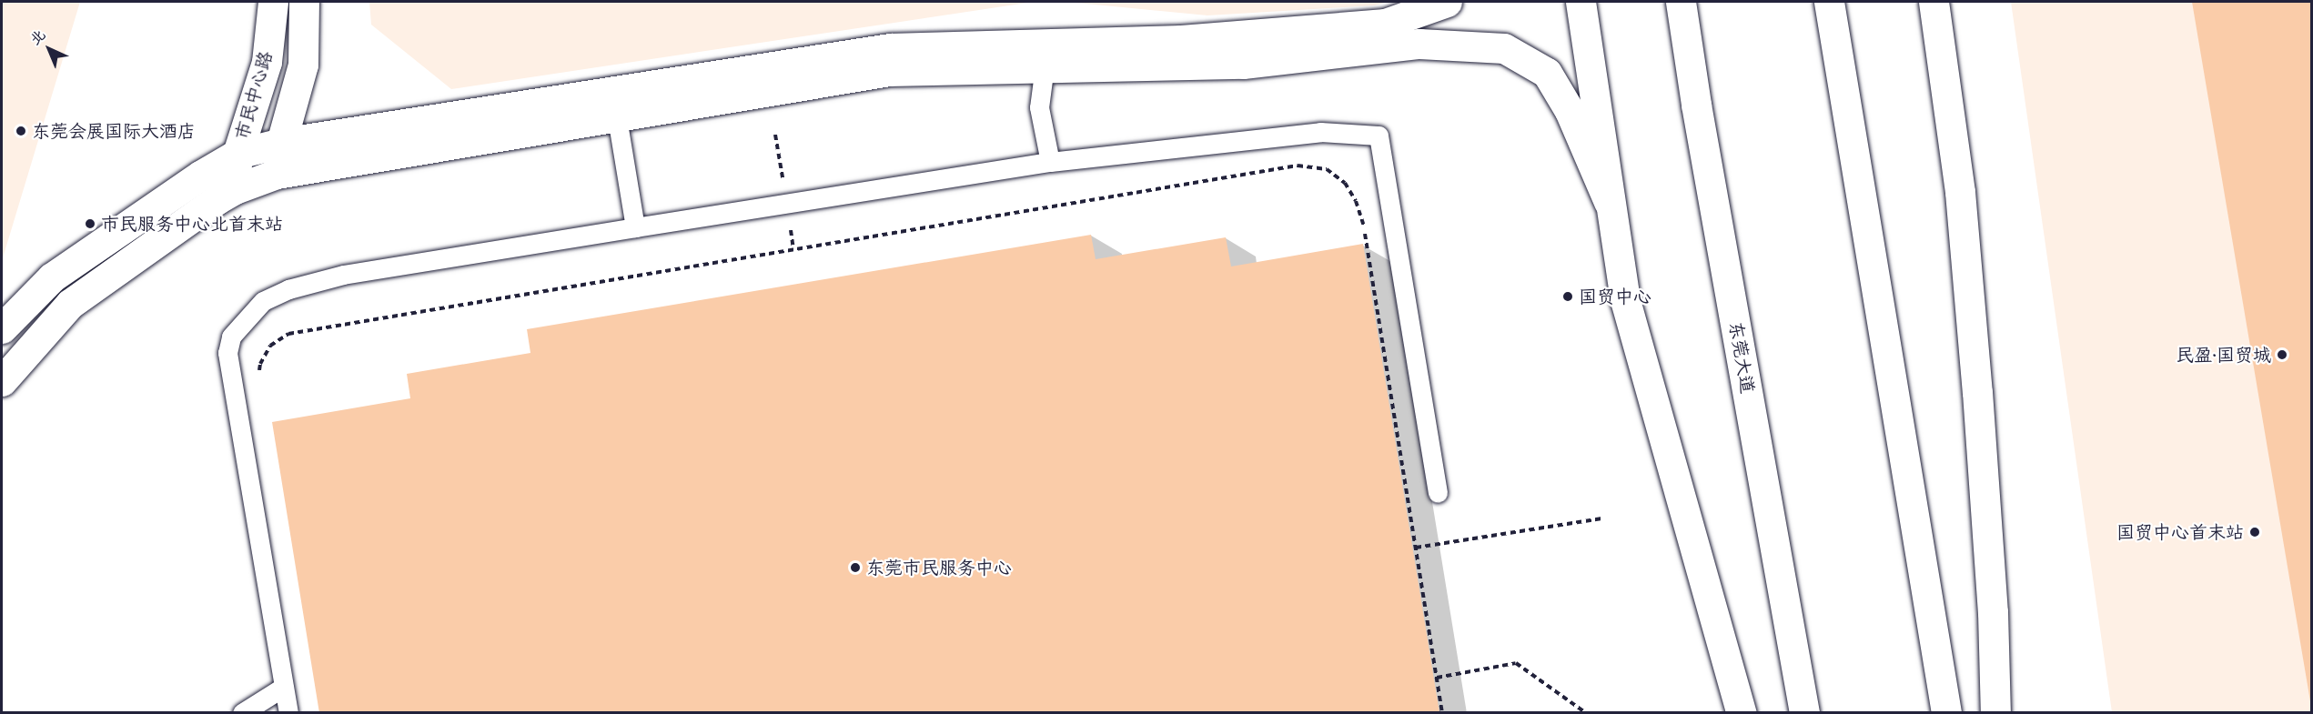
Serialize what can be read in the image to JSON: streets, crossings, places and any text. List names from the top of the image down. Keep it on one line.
{"streets":{"street":["市民中心路","东莞大道"]},"places":["东莞会展国际大酒店","市民服务中心北首末站","国贸中心","民盈·国贸城","国贸中心首末站","东莞市民服务中心"],"north":"top left"}
